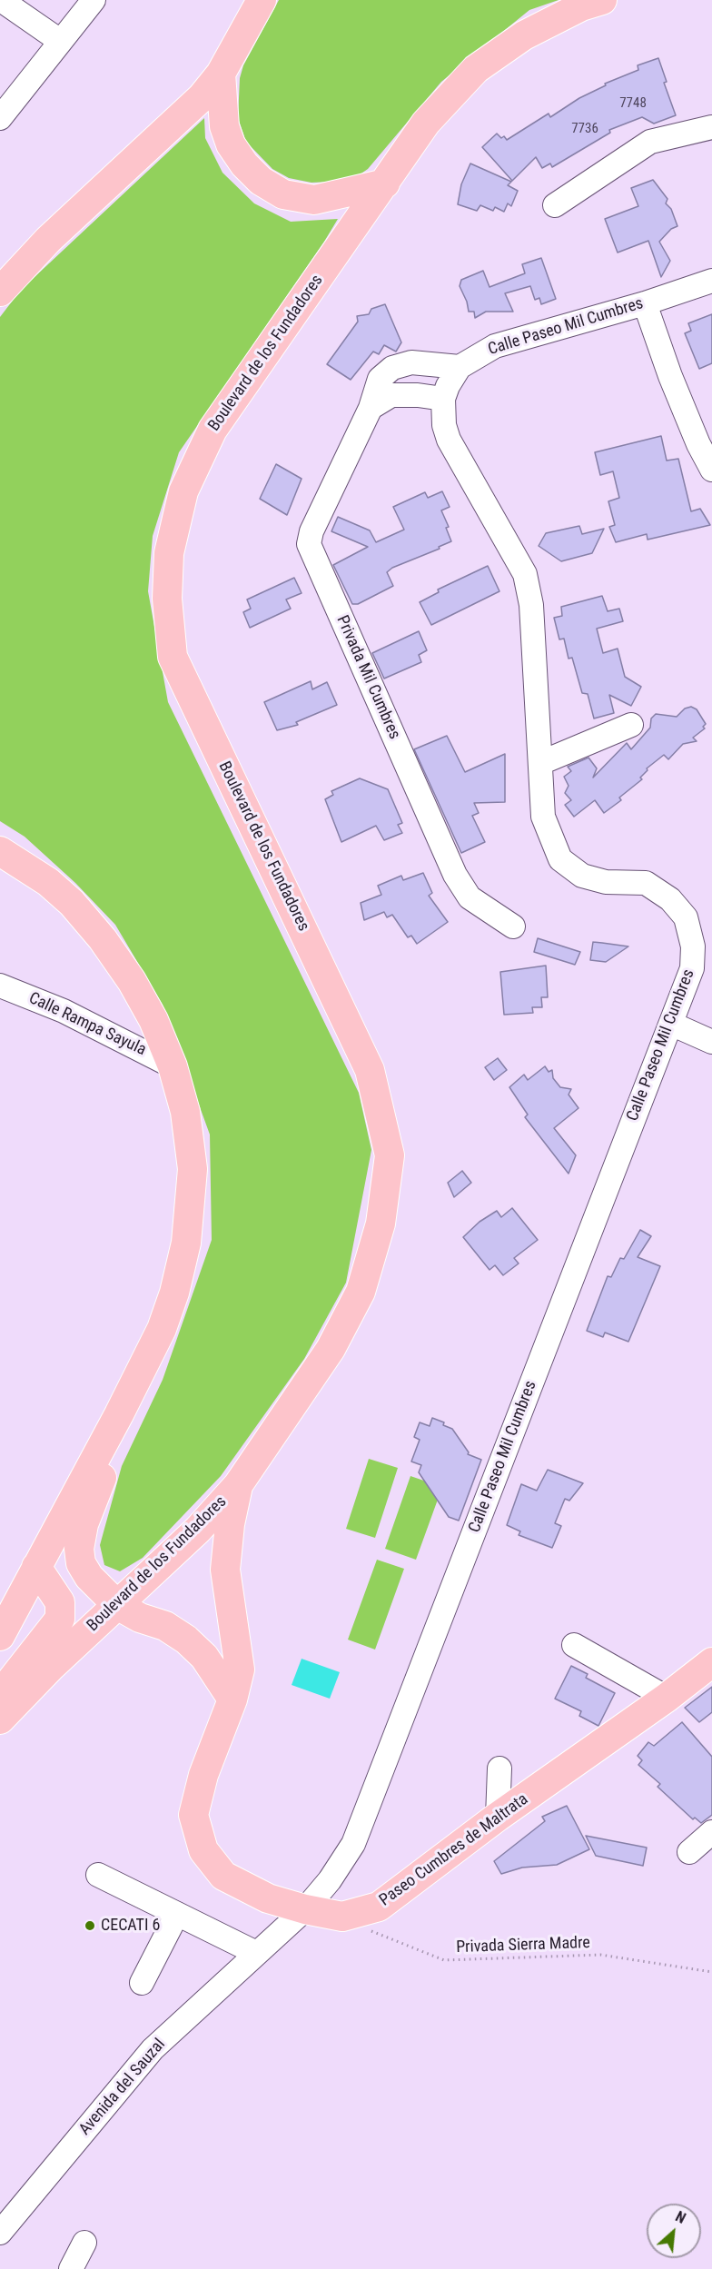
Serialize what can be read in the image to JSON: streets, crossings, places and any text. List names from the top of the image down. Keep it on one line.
{"streets":{"main road":["Boulevard de los Fundadores","Paseo Cumbres de Maltrata"],"street":["Calle Paseo Mil Cumbres","Privada Mil Cumbres","Calle Rampa Sayula","Avenida del Sauzal"],"path":["Privada Sierra Madre"]},"crossings":[["Calle Paseo Mil Cumbres","Privada Mil Cumbres"],["Calle Paseo Mil Cumbres","Paseo Cumbres de Maltrata"],["Calle Paseo Mil Cumbres","Avenida del Sauzal"],["Boulevard de los Fundadores","Paseo Cumbres de Maltrata"],["Paseo Cumbres de Maltrata","Privada Sierra Madre"],["Paseo Cumbres de Maltrata","Avenida del Sauzal"]],"places":["CECATI 6"],"house_numbers":["7748","7736"],"north":"top right"}
